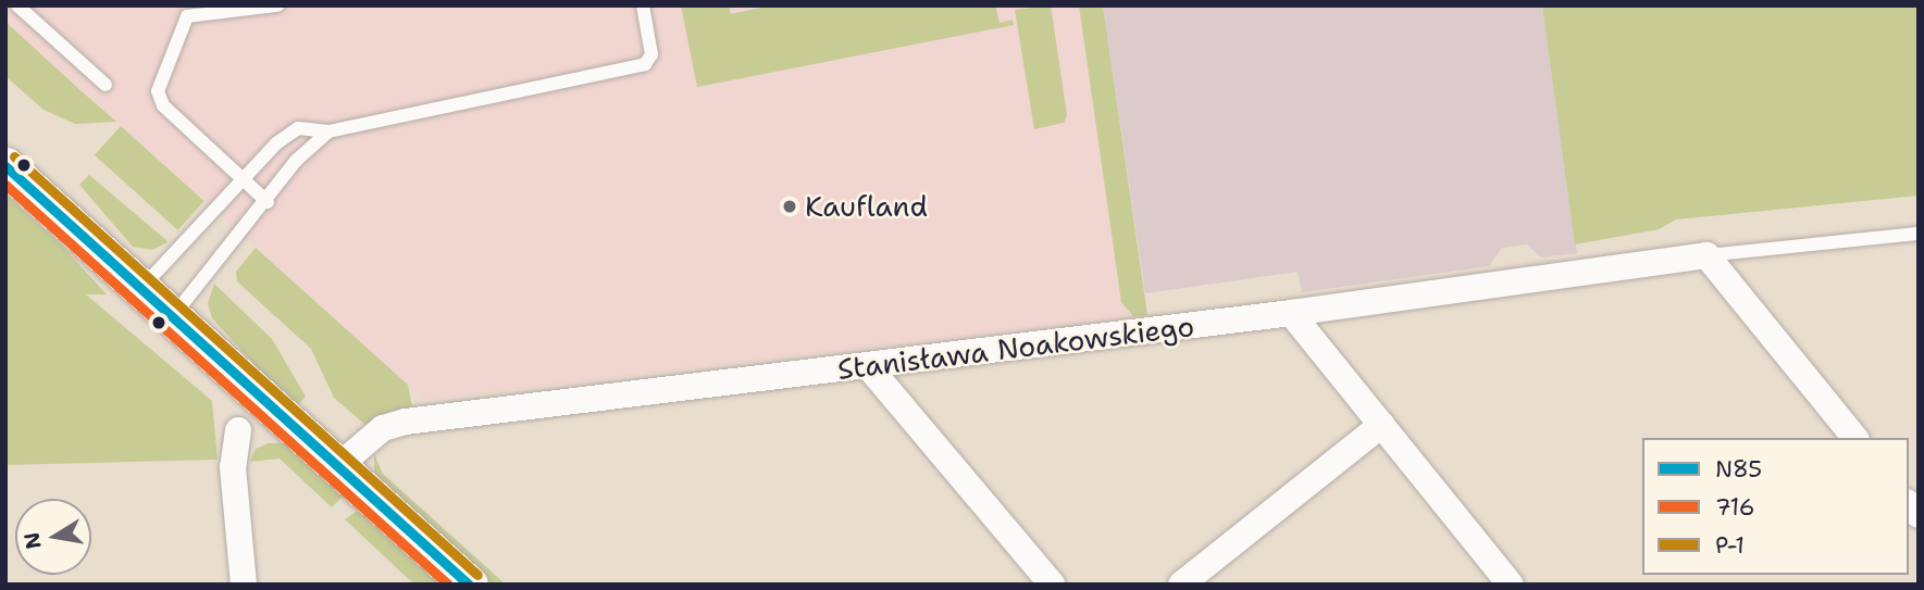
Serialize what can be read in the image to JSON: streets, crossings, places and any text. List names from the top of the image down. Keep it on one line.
{"streets":{"street":["Stanisława Noakowskiego"]},"places":["Kaufland"],"lines":["transit line P-1","transit line N85","transit line 716"],"legend":["N85","716","P-1"],"north":"left"}
